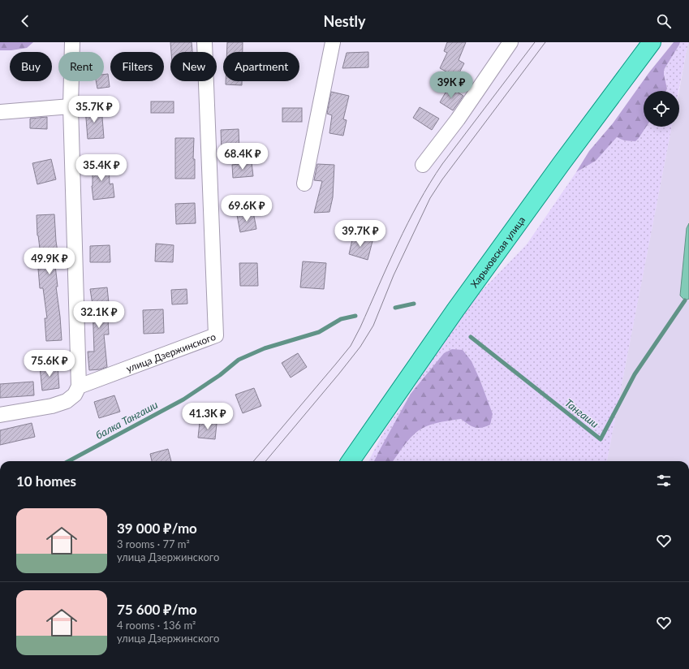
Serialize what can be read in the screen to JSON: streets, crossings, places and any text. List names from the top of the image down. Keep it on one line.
{"streets":{"main road":["Харьковская улица"],"street":["улица Дзержинского"]},"water":["Тангаши","балка Тангаши"],"page":{"header":"Nestly","chip":["Buy","Rent","Filters","New","Apartment"],"price":["39K ₽","35.7K ₽","68.4K ₽","35.4K ₽","69.6K ₽","39.7K ₽","49.9K ₽","32.1K ₽","75.6K ₽","41.3K ₽"],"heading":"10 homes","list":[{"name":"39 000 ₽/mo","note":"3 rooms · 77 m² · улица Дзержинского"},{"name":"75 600 ₽/mo","note":"4 rooms · 136 m² · улица Дзержинского"}]}}
